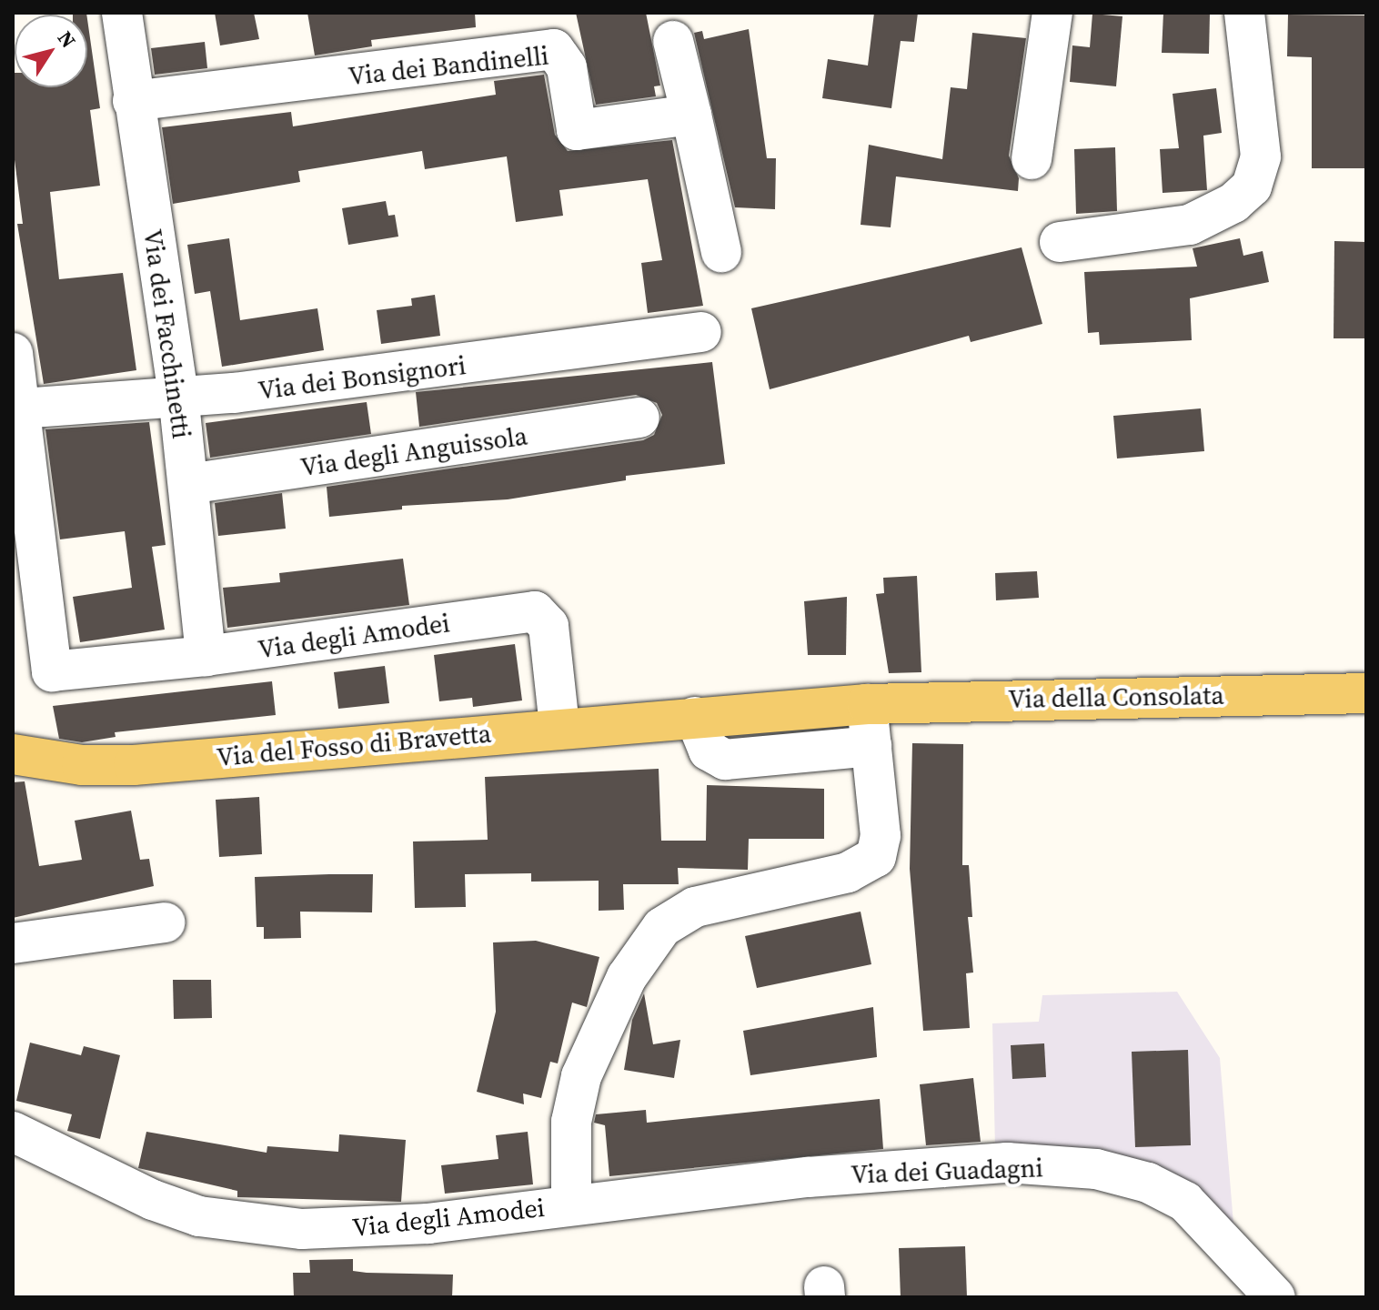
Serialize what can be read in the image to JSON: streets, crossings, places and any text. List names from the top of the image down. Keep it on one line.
{"streets":{"main road":["Via della Consolata","Via del Fosso di Bravetta"],"street":["Via dei Bandinelli","Via dei Facchinetti","Via dei Bonsignori","Via degli Anguissola","Via degli Amodei","Via dei Guadagni"]},"crossings":[["Via dei Bandinelli","Via dei Facchinetti"],["Via dei Facchinetti","Via dei Bonsignori"],["Via dei Facchinetti","Via degli Anguissola"],["Via dei Facchinetti","Via degli Amodei"],["Via degli Amodei","Via della Consolata"],["Via degli Amodei","Via del Fosso di Bravetta"],["Via degli Amodei","Via dei Guadagni"],["Via della Consolata","Via del Fosso di Bravetta"]],"north":"top right"}
